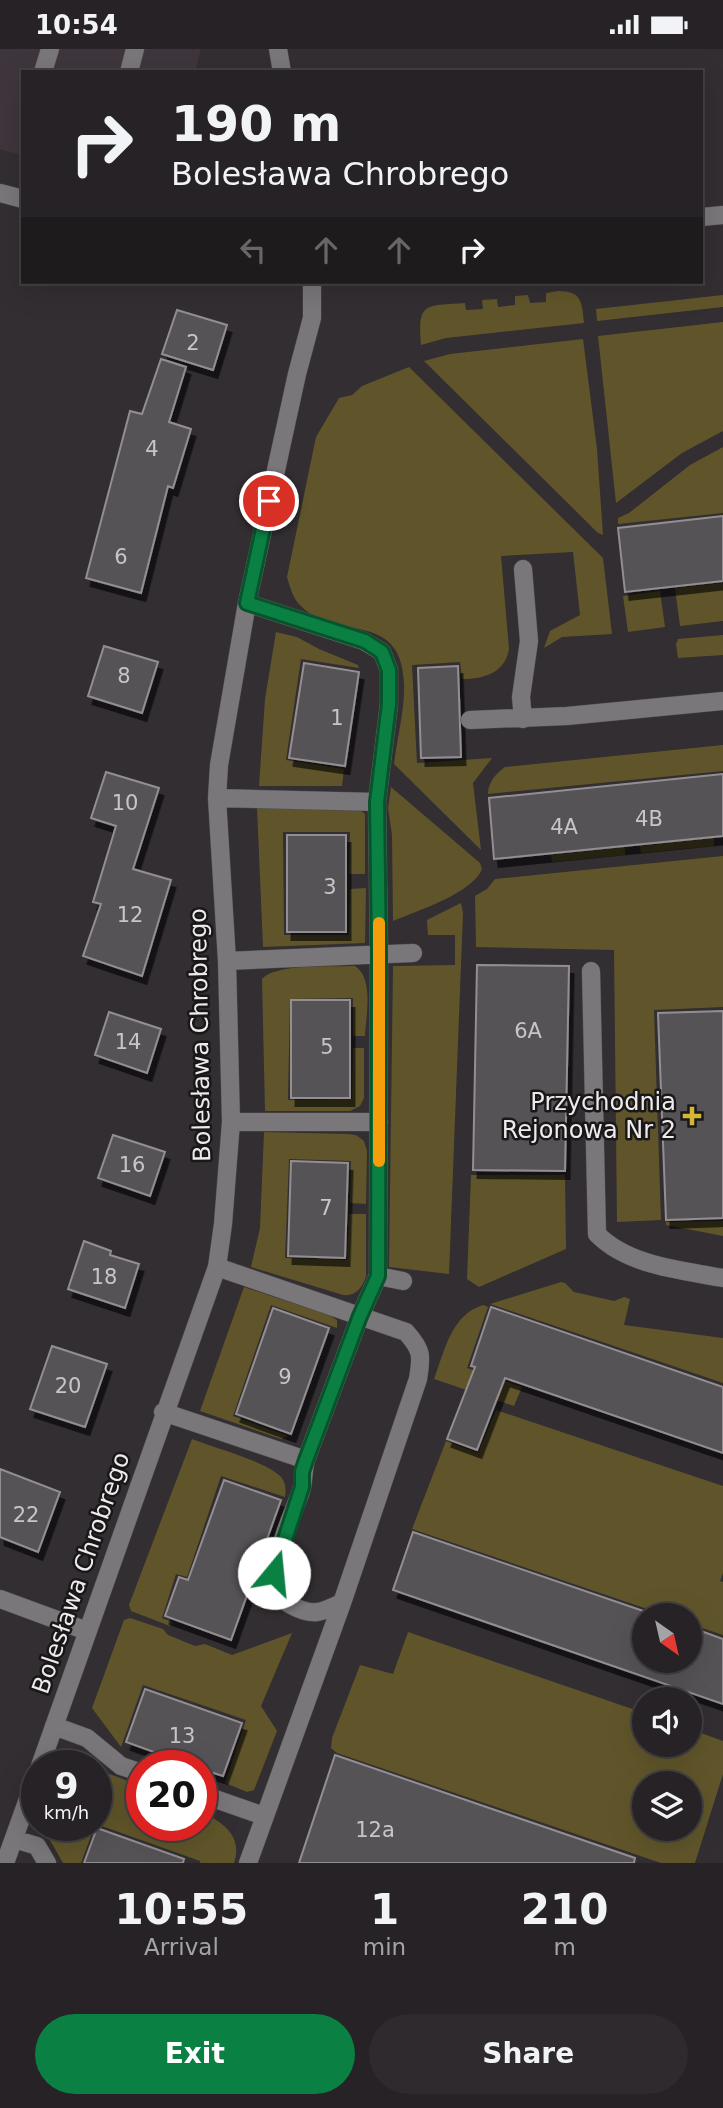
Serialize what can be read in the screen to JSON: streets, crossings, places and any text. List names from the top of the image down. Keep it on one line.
{"streets":{"street":["Bolesława Chrobrego"]},"places":{"health":["Przychodnia Rejonowa Nr 2"]},"house_numbers":["2","4","6","8","1","10","4B","4A","3","12","6A","14","5","16","7","18","9","20","22","13","12a"],"north":"bottom right","page":{"status":"10:54","turn":["190 m","Bolesława Chrobrego"],"speed":"9 km/h","limit":"20","eta":["10:55","Arrival","1","min","210","m"],"buttons":["Exit","Share"]}}
